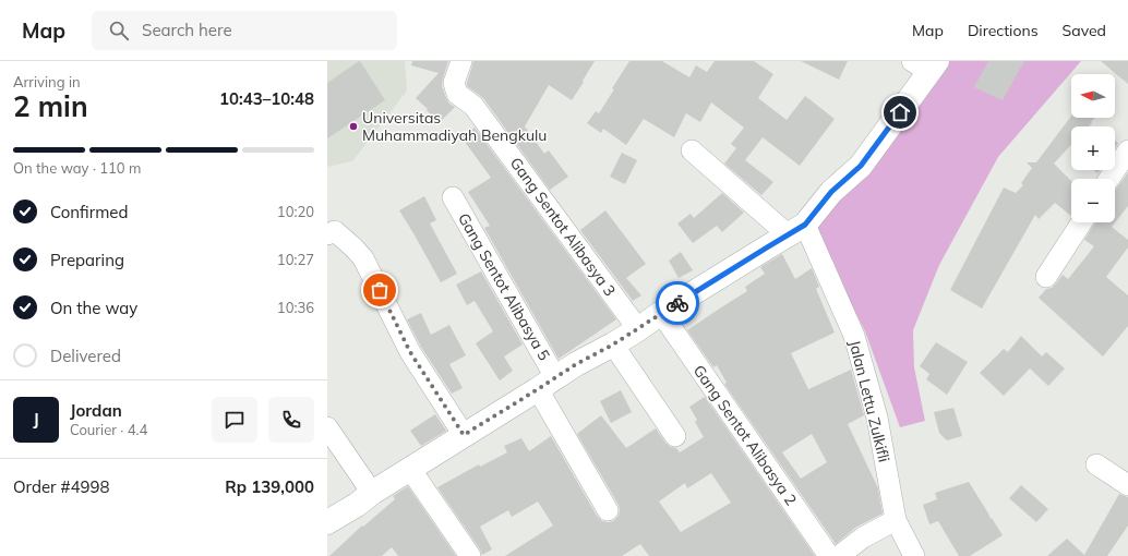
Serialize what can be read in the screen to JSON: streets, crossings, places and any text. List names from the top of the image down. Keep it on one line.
{"streets":{"street":["Gang Sentot Alibasya 3","Gang Sentot Alibasya 5","Jalan Lettu Zulkifli","Gang Sentot Alibasya 2"]},"places":["Universitas Muhammadiyah Bengkulu"],"north":"left","page":{"header":"Map","search":"Search here","nav":["Map","Directions","Saved"],"heading":["2 min","Arriving in","10:43–10:48"],"panel":["Jordan","Courier · 4.4","Order #4998","Rp 139,000"],"map_buttons":["+","−"],"bar":"On the way · 110 m","list":[["Confirmed","10:20"],["Preparing","10:27"],["On the way","10:36"],"Delivered"],"round":"J"}}
